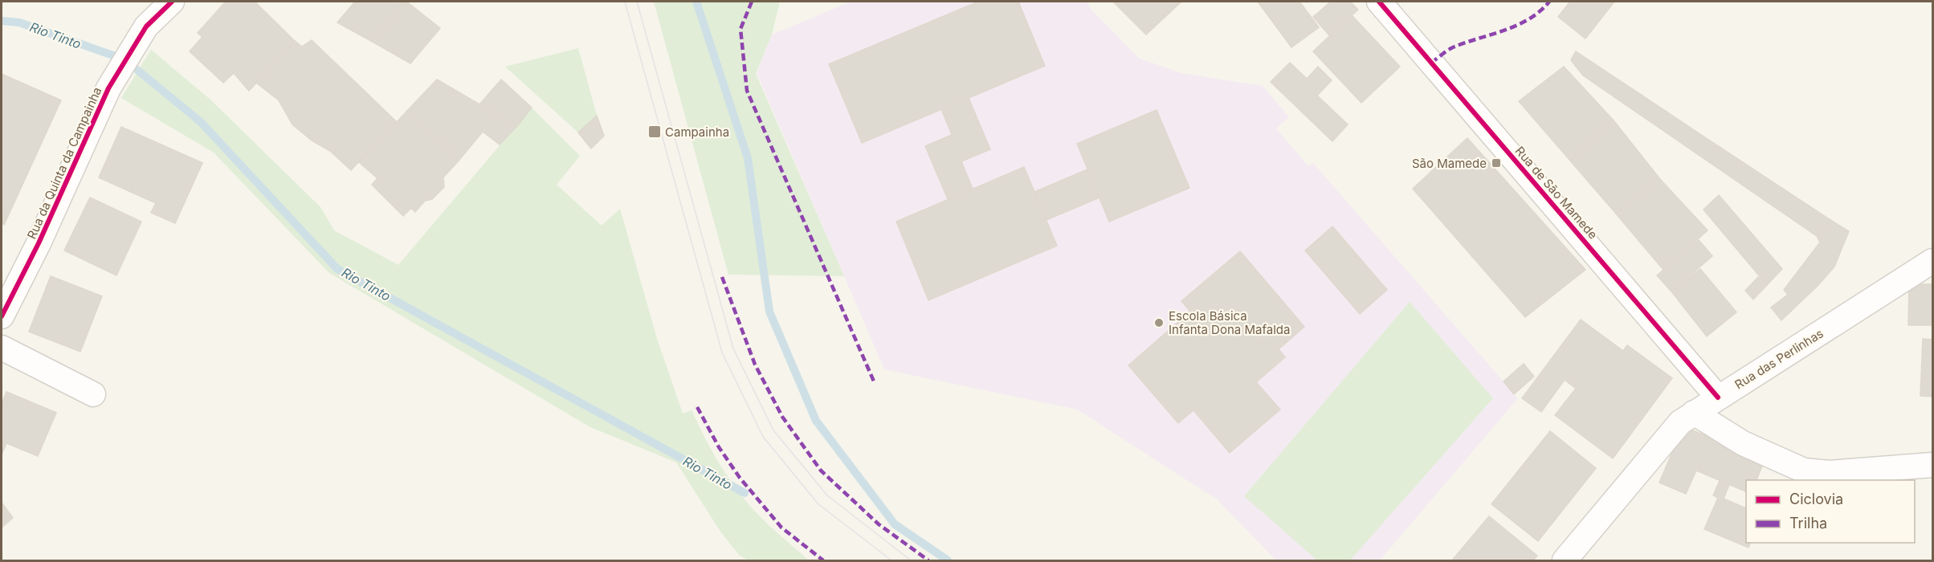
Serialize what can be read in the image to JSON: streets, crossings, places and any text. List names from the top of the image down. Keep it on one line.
{"streets":{"street":["Rua da Quinta da Campainha","Rua de São Mamede","Rua das Perlinhas"]},"crossings":[["Rua de São Mamede","Rua das Perlinhas"]],"water":["Rio Tinto"],"places":{"transit":["Campainha","São Mamede"],"other":["Escola Básica Infanta Dona Mafalda"]},"legend":["Ciclovia","Trilha"]}
